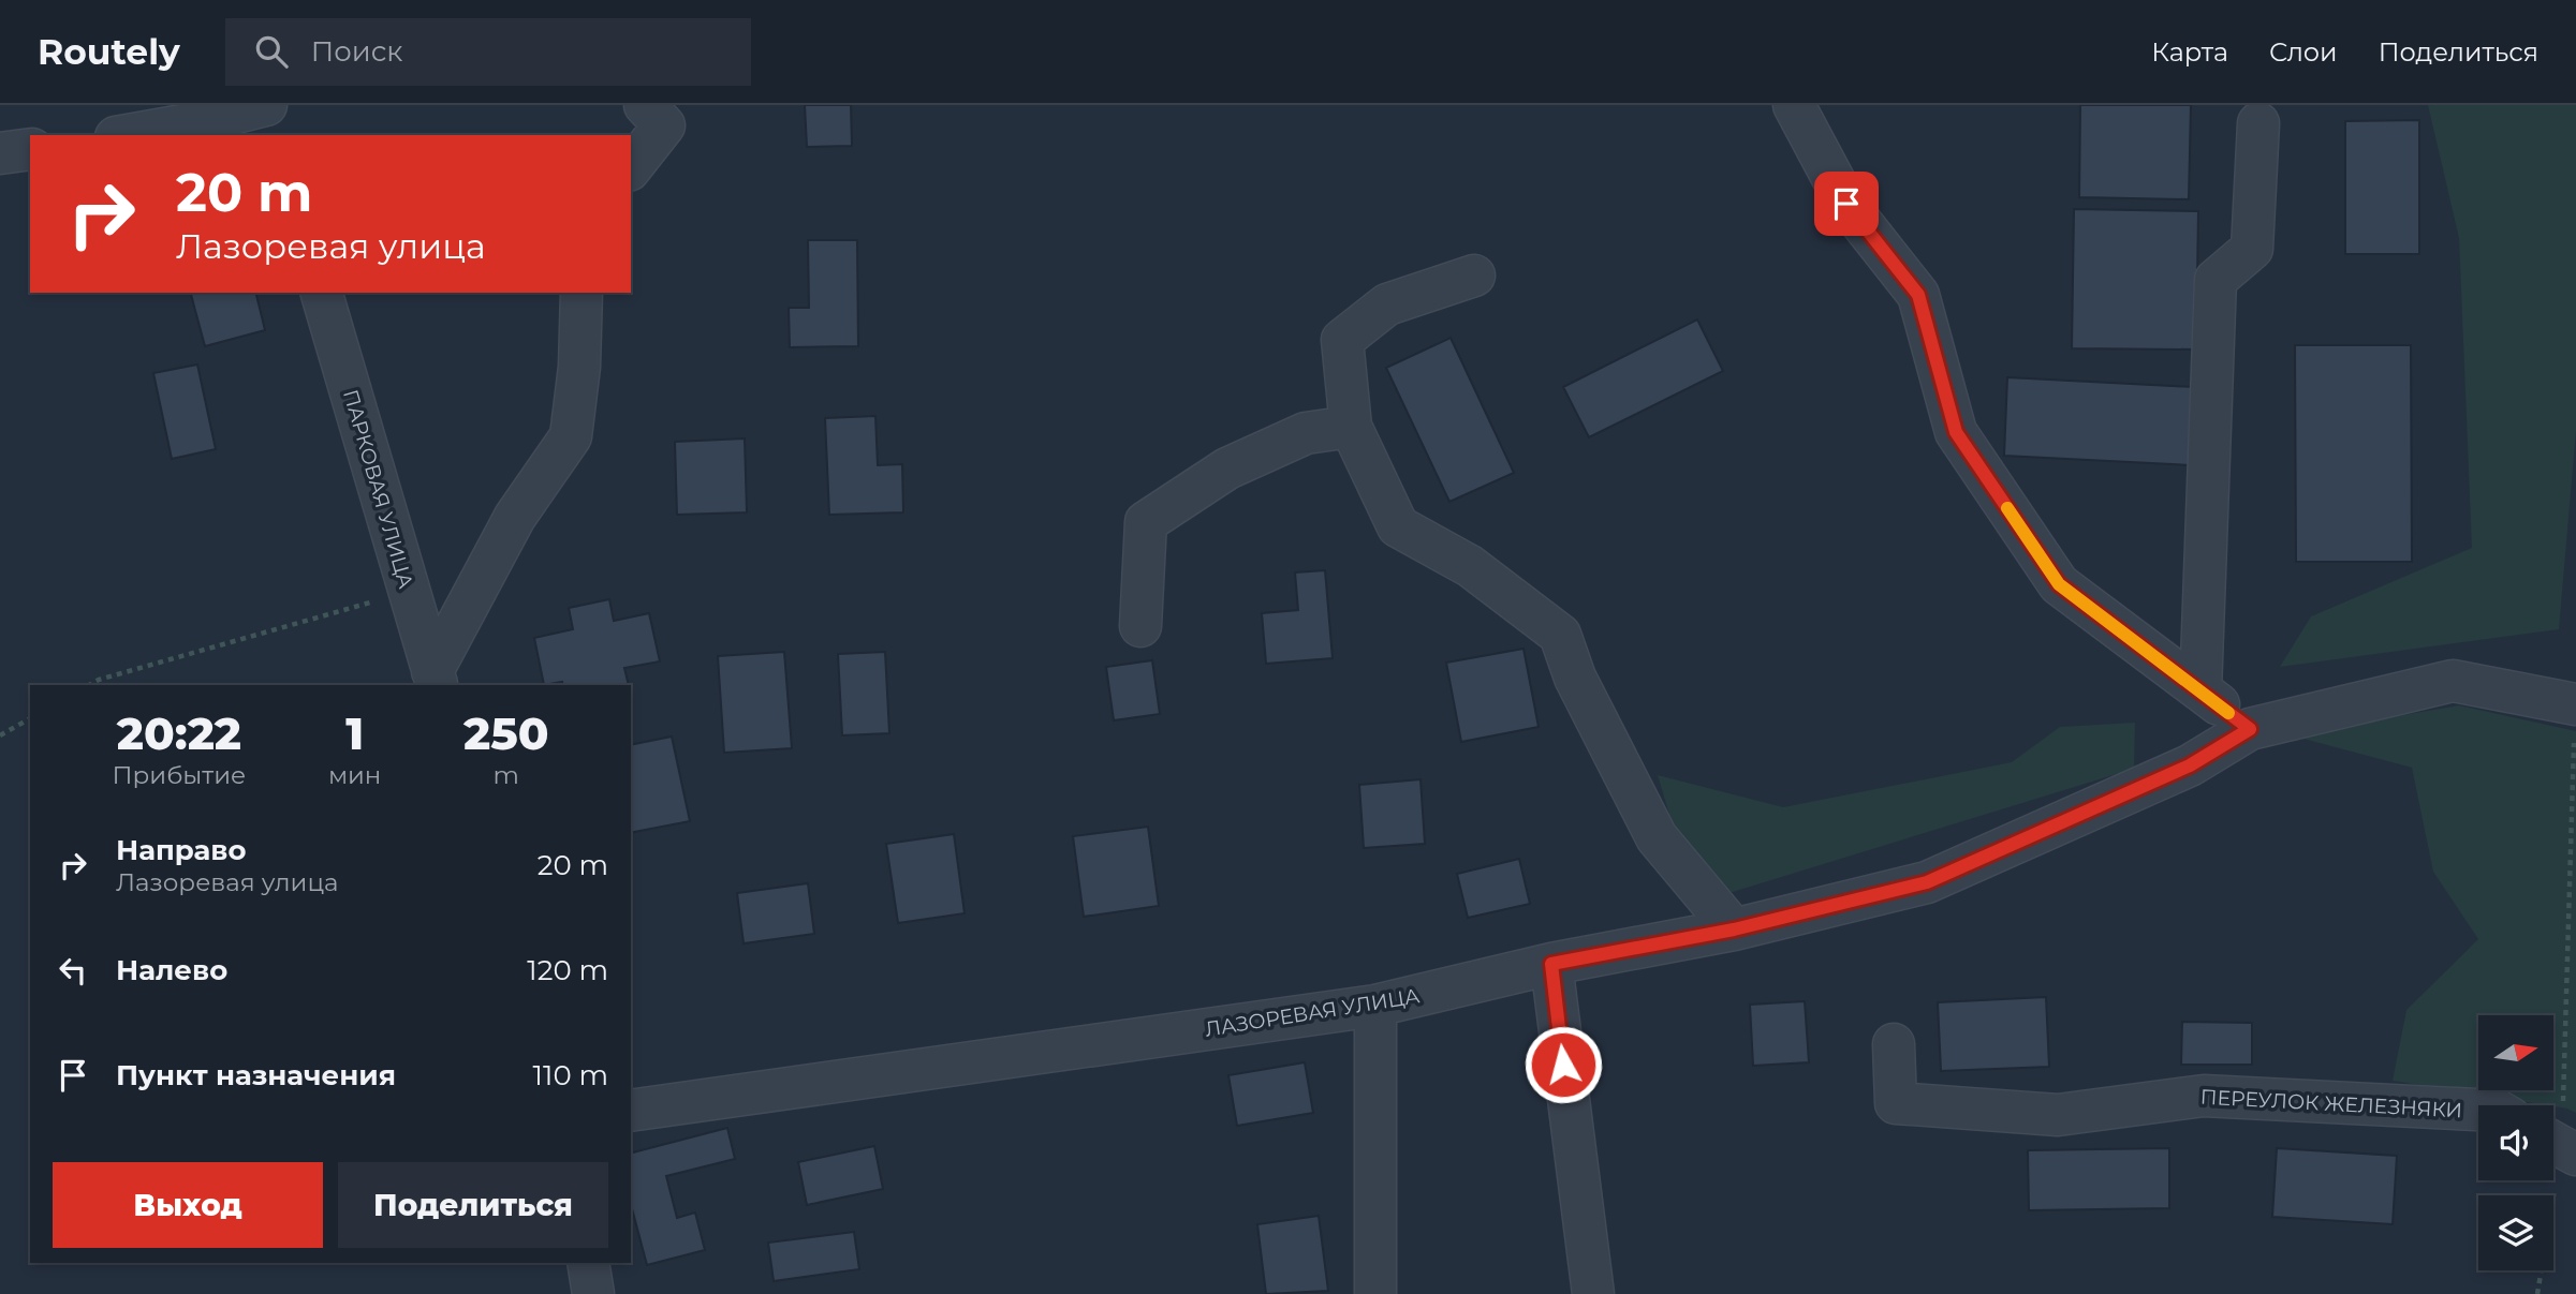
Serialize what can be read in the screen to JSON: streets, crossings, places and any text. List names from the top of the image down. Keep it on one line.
{"streets":{"street":["ПАРКОВАЯ УЛИЦА","ЛАЗОРЕВАЯ УЛИЦА","ПЕРЕУЛОК ЖЕЛЕЗНЯКИ"]},"north":"right","page":{"header":"Routely","search":"Поиск","nav":["Карта","Слои","Поделиться"],"turn":["20 m","Лазоревая улица"],"eta":["20:22","Прибытие","1","мин","250","m"],"list":[{"name":"Направо","note":"Лазоревая улица","value":"20 m"},{"name":"Налево","value":"120 m"},{"name":"Пункт назначения","value":"110 m"}],"buttons":["Выход","Поделиться"]}}
